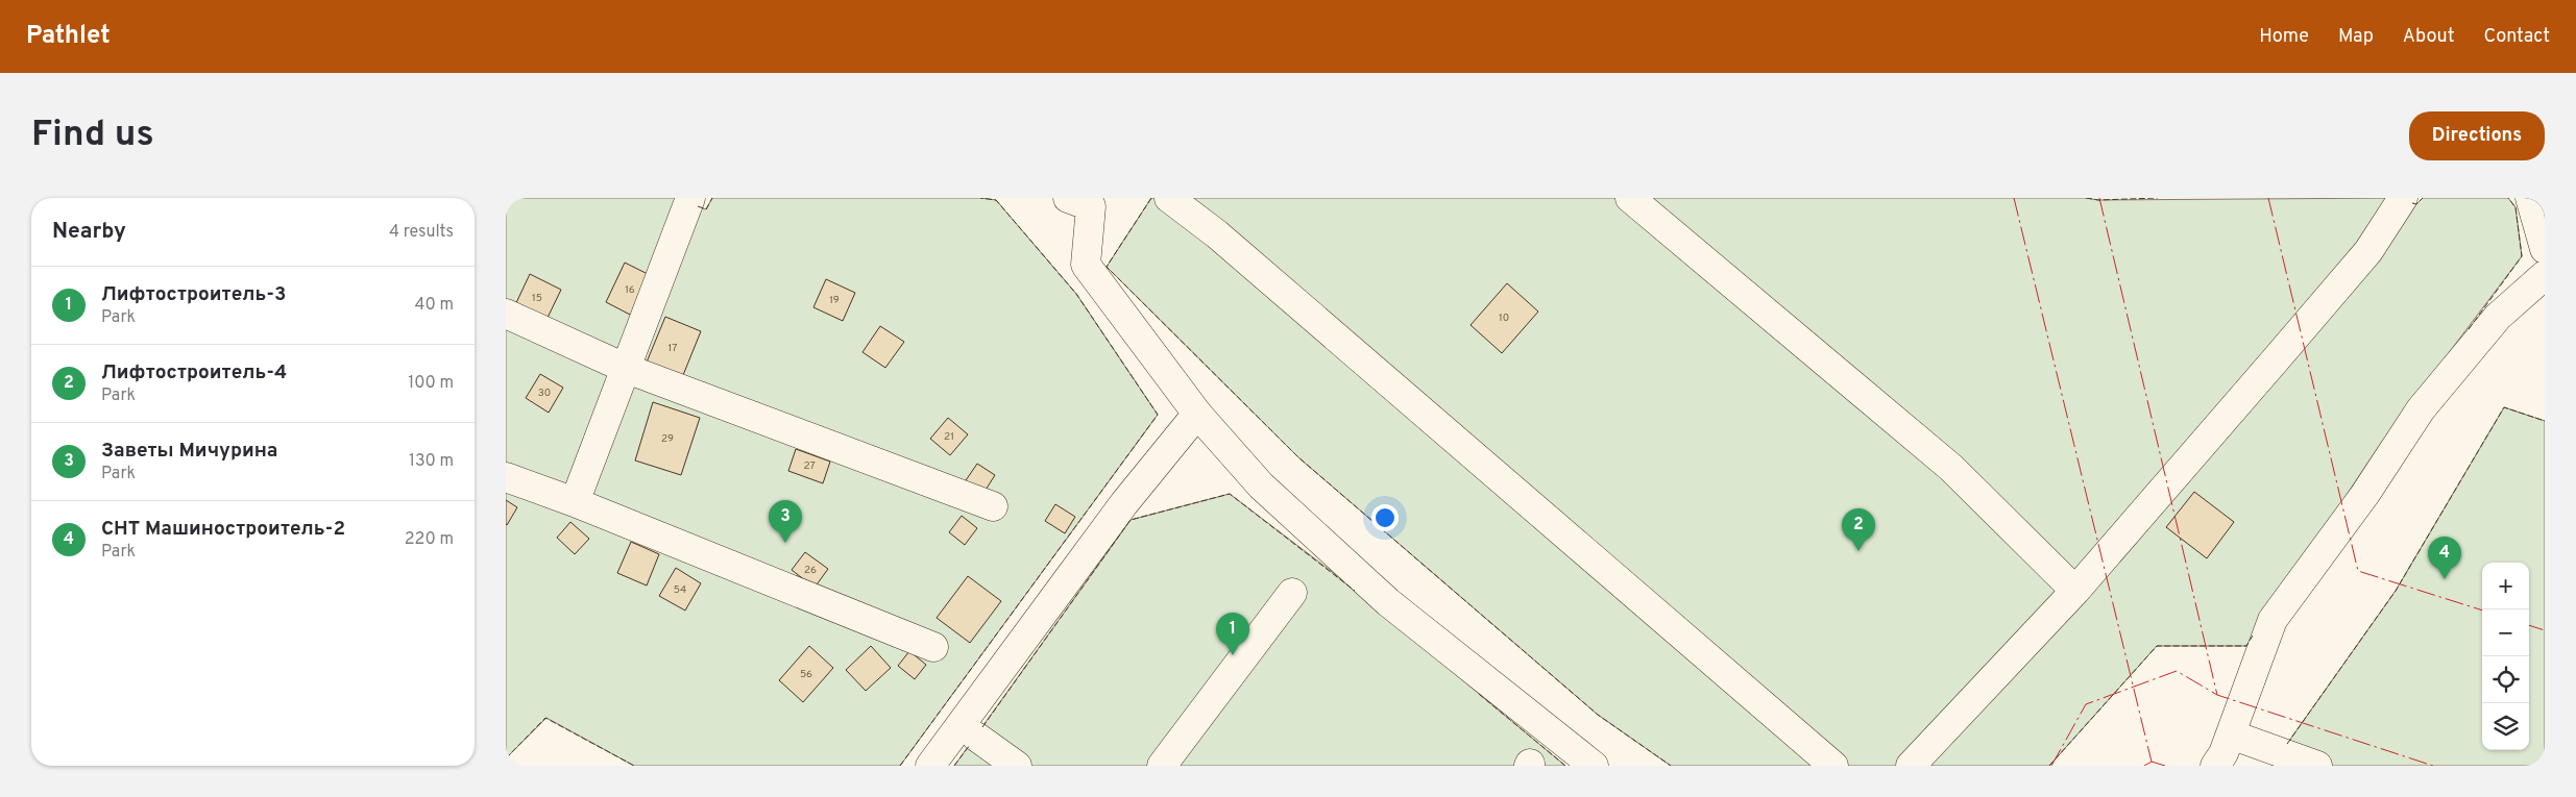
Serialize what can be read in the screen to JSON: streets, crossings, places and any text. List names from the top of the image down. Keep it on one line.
{"house_numbers":["16","15","19","10","17","30","21","29","27","26","54","56"],"page":{"header":"Pathlet","nav":["Home","Map","About","Contact"],"buttons":"Directions","title":"Find us","heading":["Nearby","4 results"],"list":[{"mark":"1","name":"Лифтостроитель-3","note":"Park","value":"40 m"},{"mark":"2","name":"Лифтостроитель-4","note":"Park","value":"100 m"},{"mark":"3","name":"Заветы Мичурина","note":"Park","value":"130 m"},{"mark":"4","name":"СНТ Машиностроитель-2","note":"Park","value":"220 m"}],"pins":["3","2","4","1"],"map_buttons":["+","−"]}}
